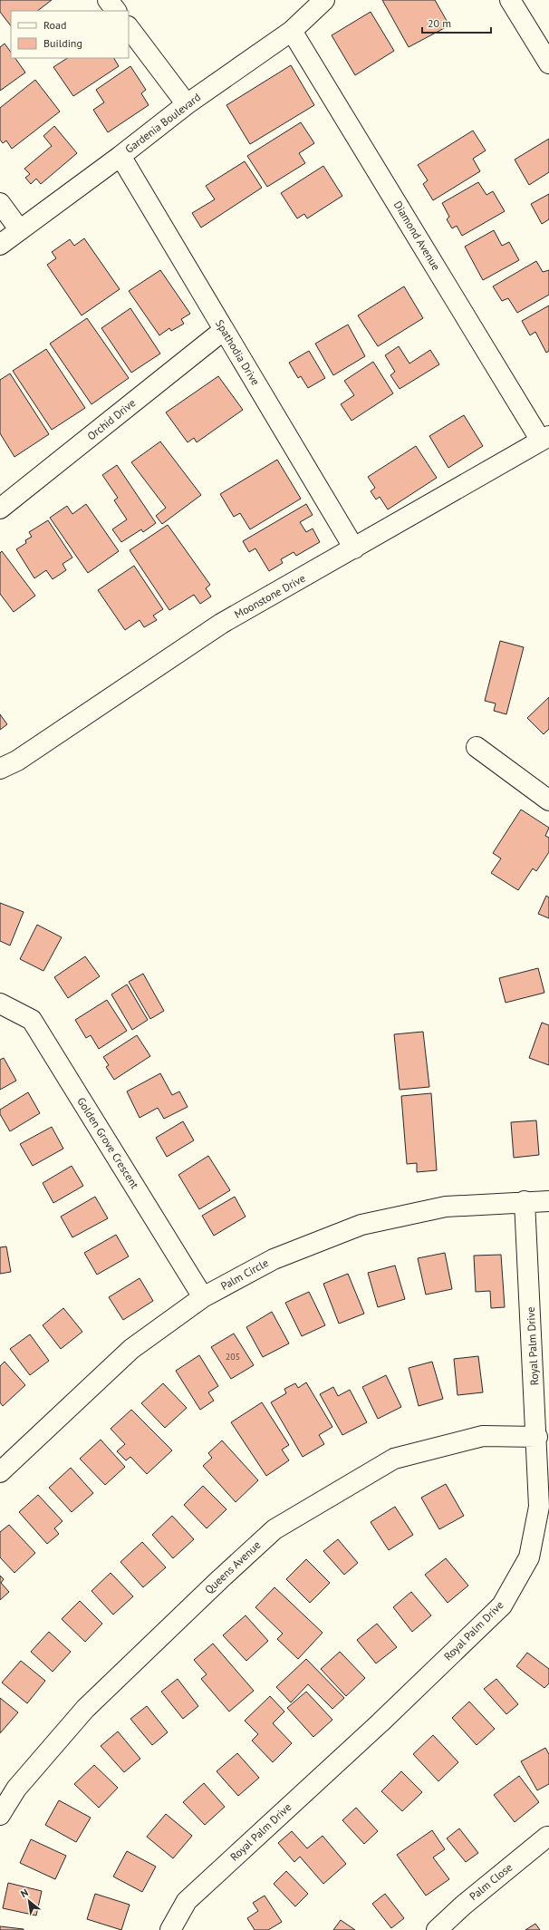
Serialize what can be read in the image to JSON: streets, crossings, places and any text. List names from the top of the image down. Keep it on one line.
{"streets":{"street":["Gardenia Boulevard","Diamond Avenue","Spathodia Drive","Orchid Drive","Moonstone Drive","Golden Grove Crescent","Palm Circle","Royal Palm Drive","Queens Avenue","Palm Close"]},"crossings":[["Gardenia Boulevard","Diamond Avenue"],["Gardenia Boulevard","Spathodia Drive"],["Diamond Avenue","Moonstone Drive"],["Spathodia Drive","Orchid Drive"],["Spathodia Drive","Moonstone Drive"],["Golden Grove Crescent","Palm Circle"],["Palm Circle","Royal Palm Drive"],["Royal Palm Drive","Queens Avenue"]],"house_numbers":["205"],"legend":["Road","Building"],"scale_bar":"20 m","north":"top left"}
